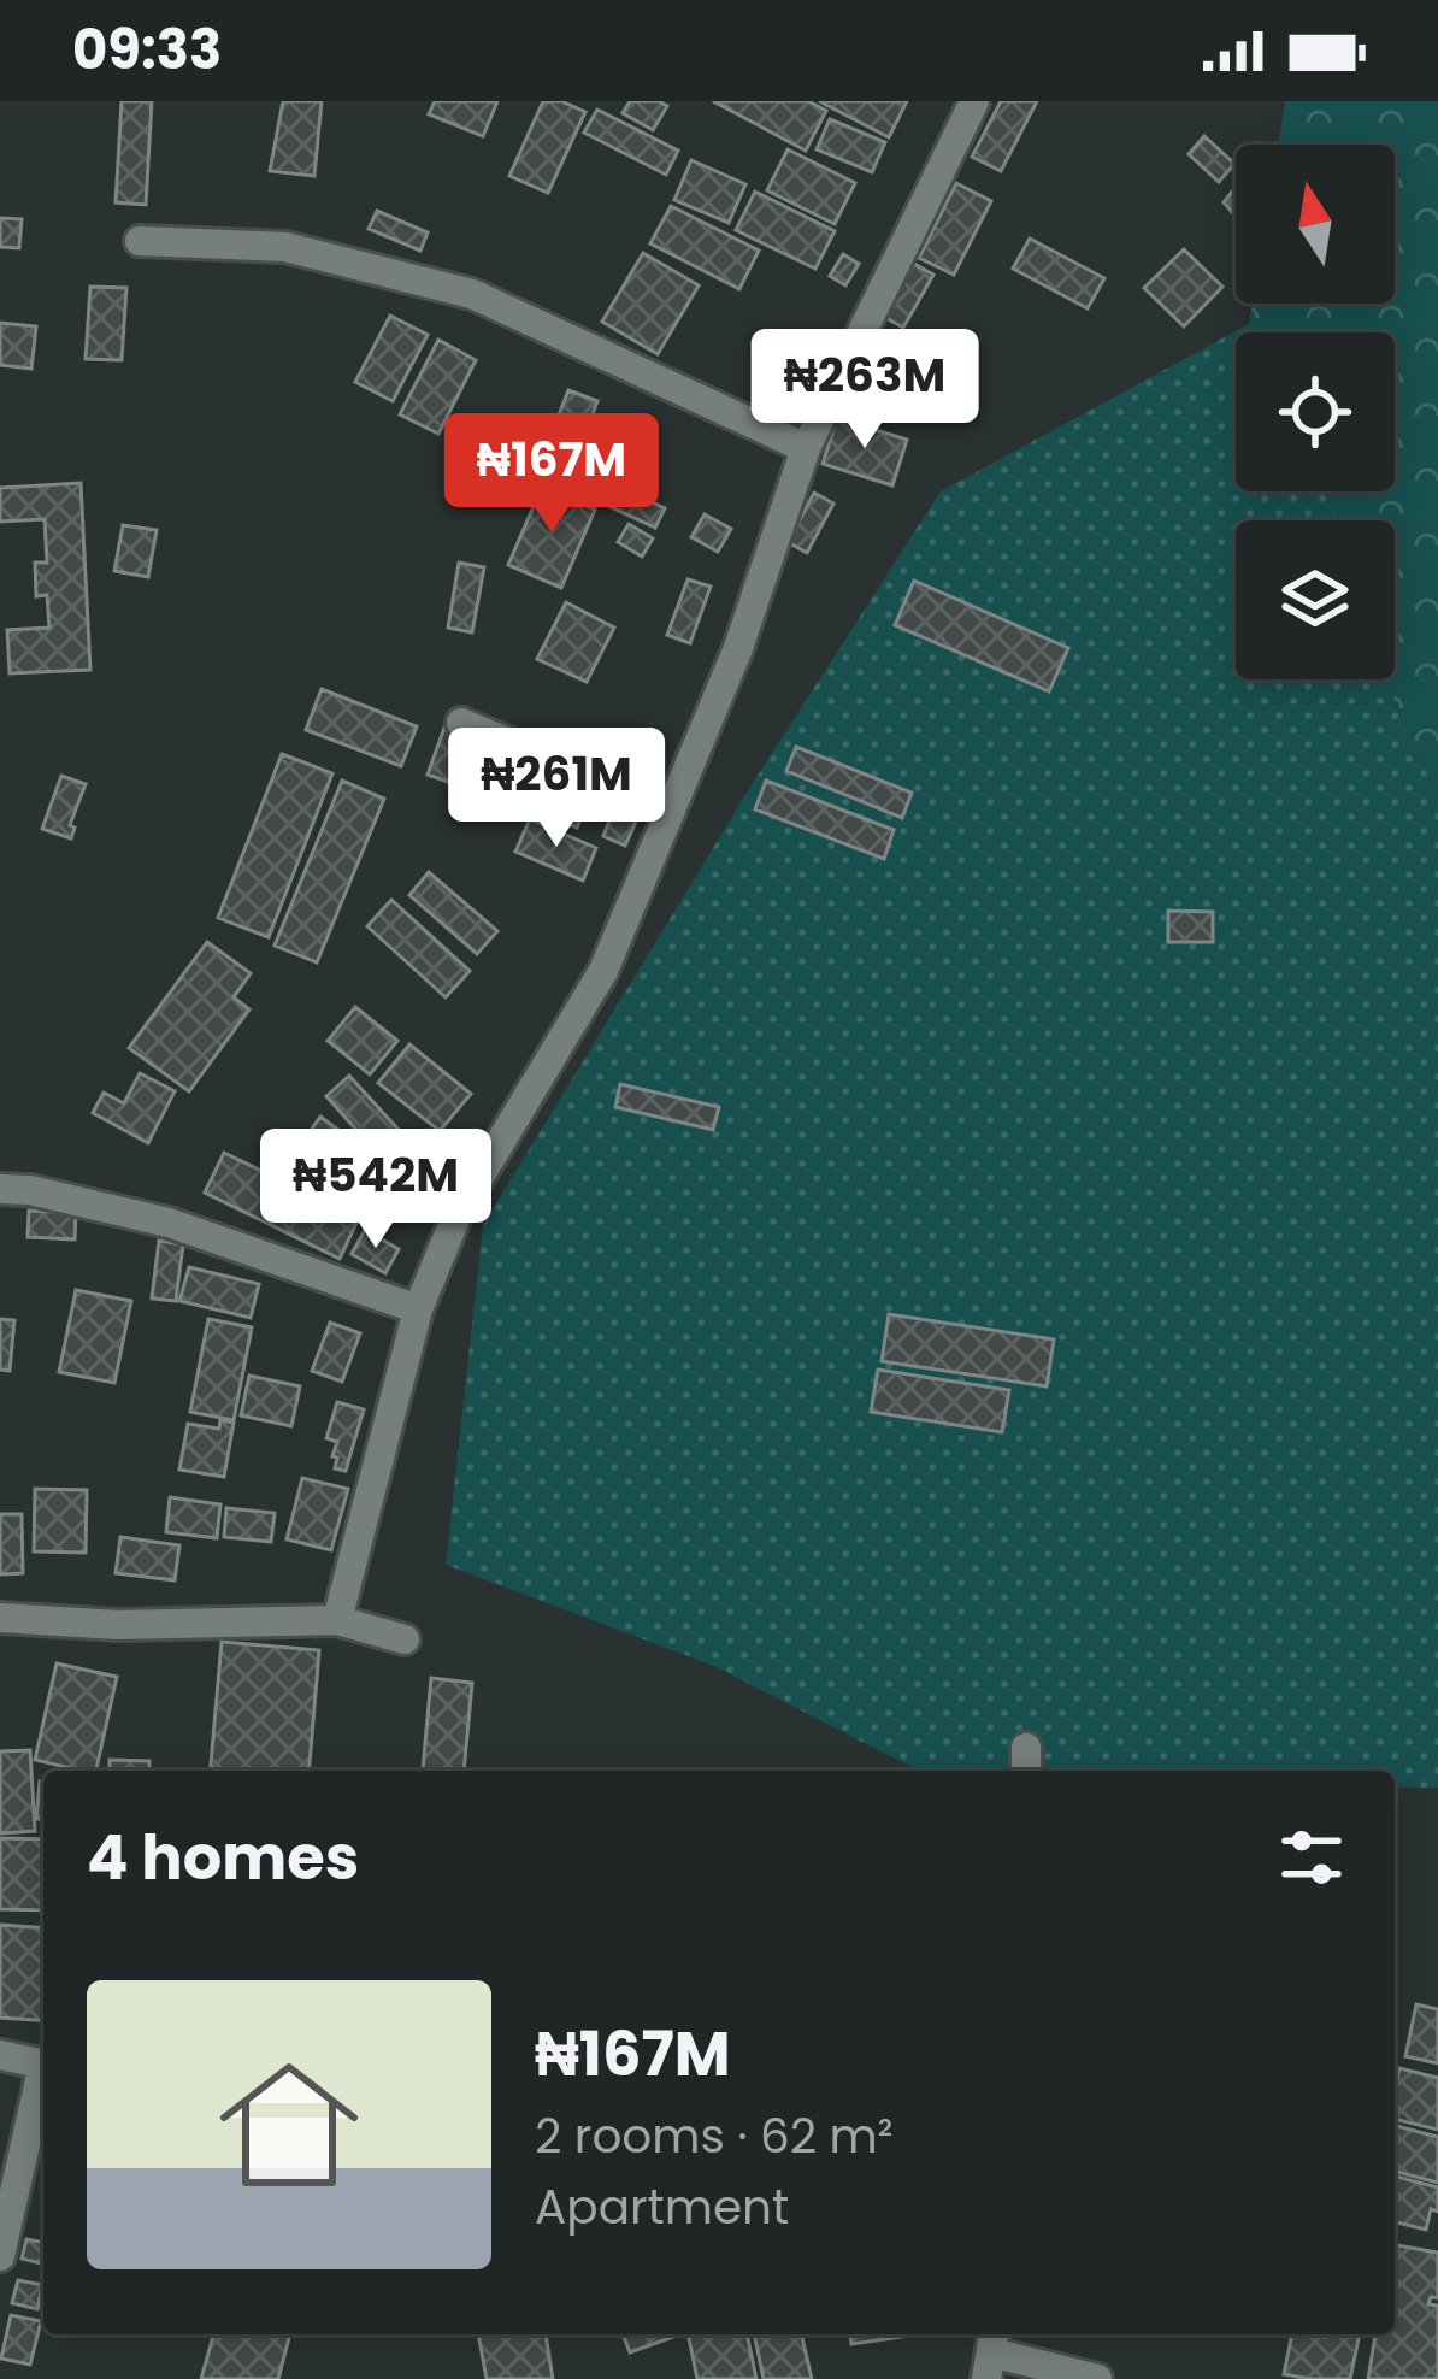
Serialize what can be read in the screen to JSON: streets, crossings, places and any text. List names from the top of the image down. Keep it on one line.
{"north":"top","page":{"status":"09:33","price":["₦263M","₦167M","₦261M","₦542M"],"heading":"4 homes","list":[{"name":"₦167M","note":"2 rooms · 62 m² · Apartment"}]}}
